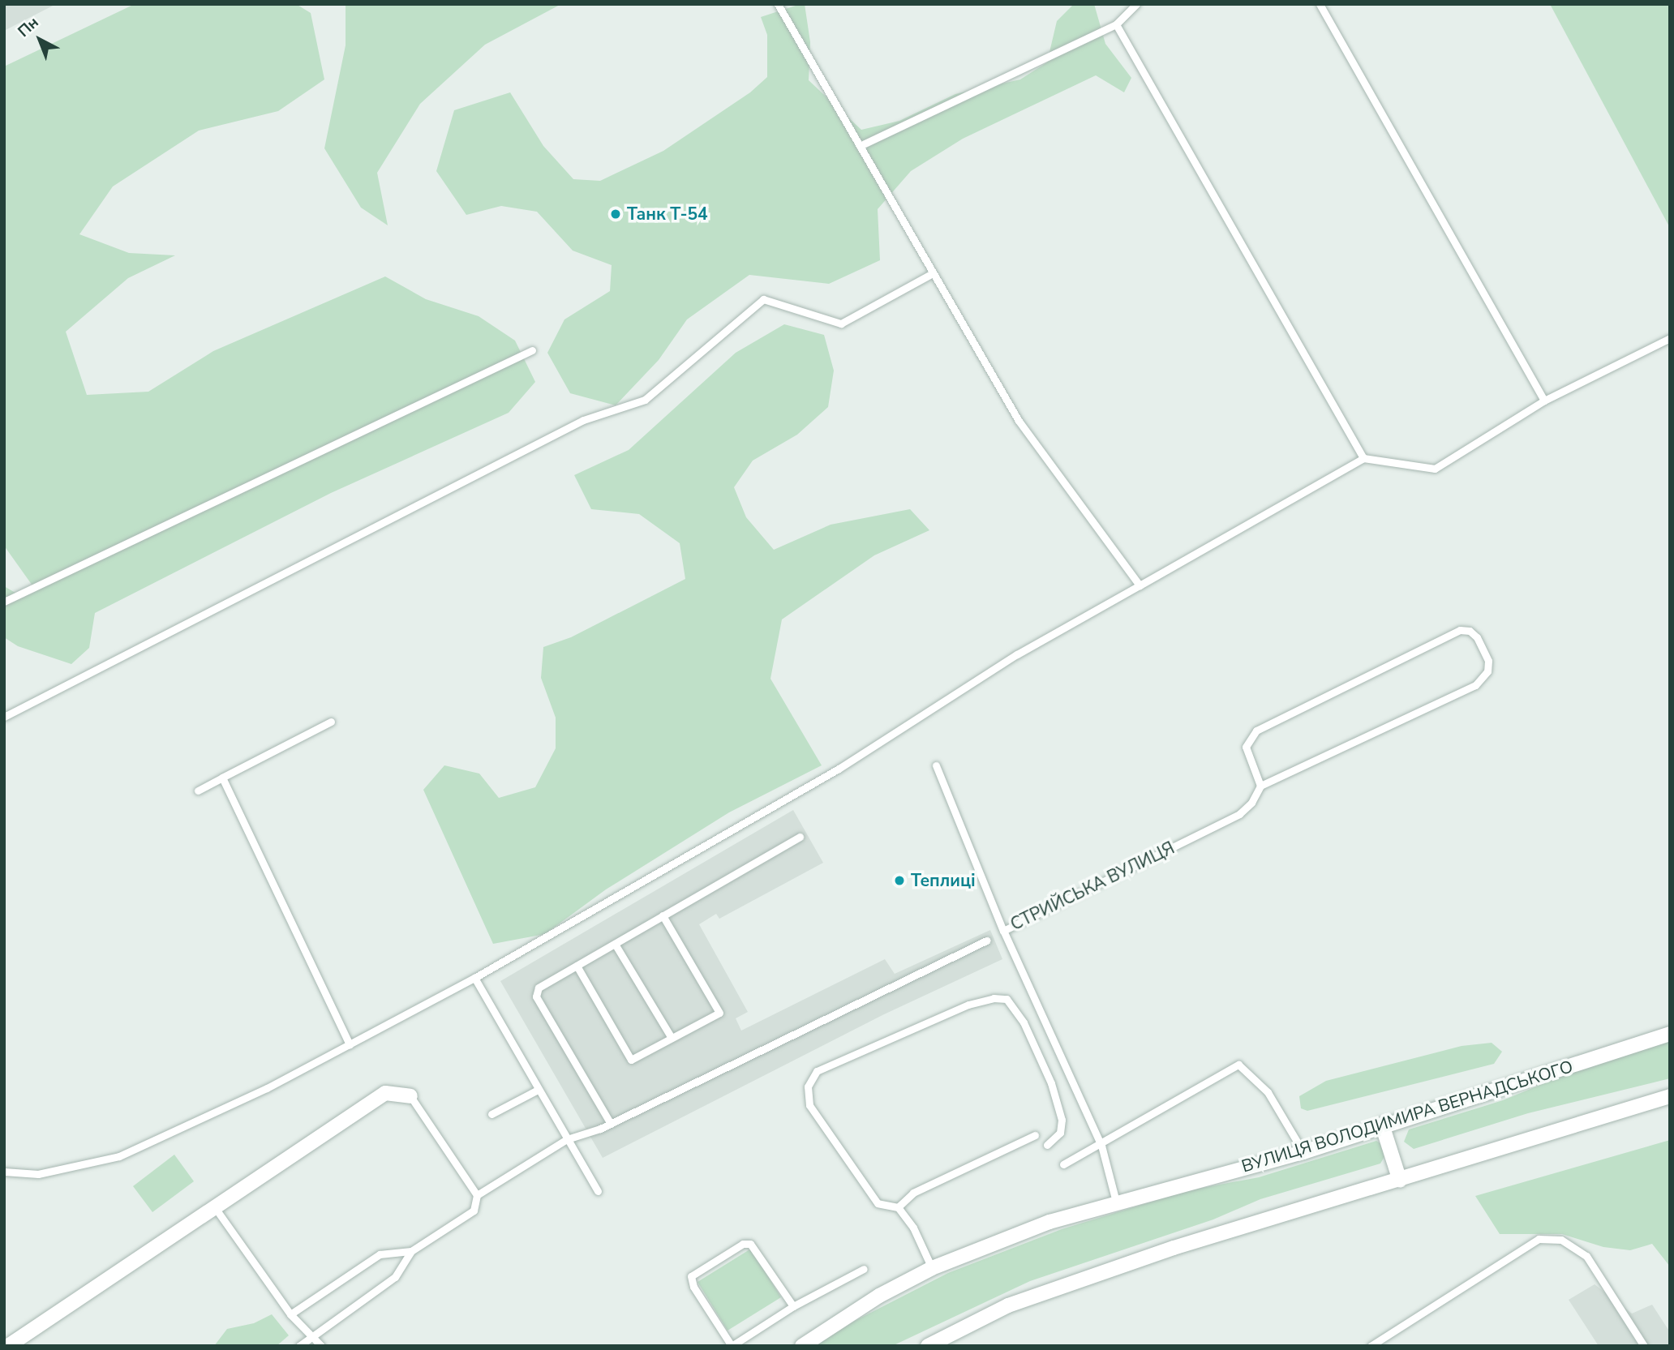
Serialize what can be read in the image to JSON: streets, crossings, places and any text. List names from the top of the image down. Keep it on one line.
{"streets":{"street":["ВУЛИЦЯ ВОЛОДИМИРА ВЕРНАДСЬКОГО"],"lane":["СТРИЙСЬКА ВУЛИЦЯ"]},"crossings":[["СТРИЙСЬКА ВУЛИЦЯ","ВУЛИЦЯ ВОЛОДИМИРА ВЕРНАДСЬКОГО"]],"places":["Танк Т-54","Теплиці"],"north":"top left"}
